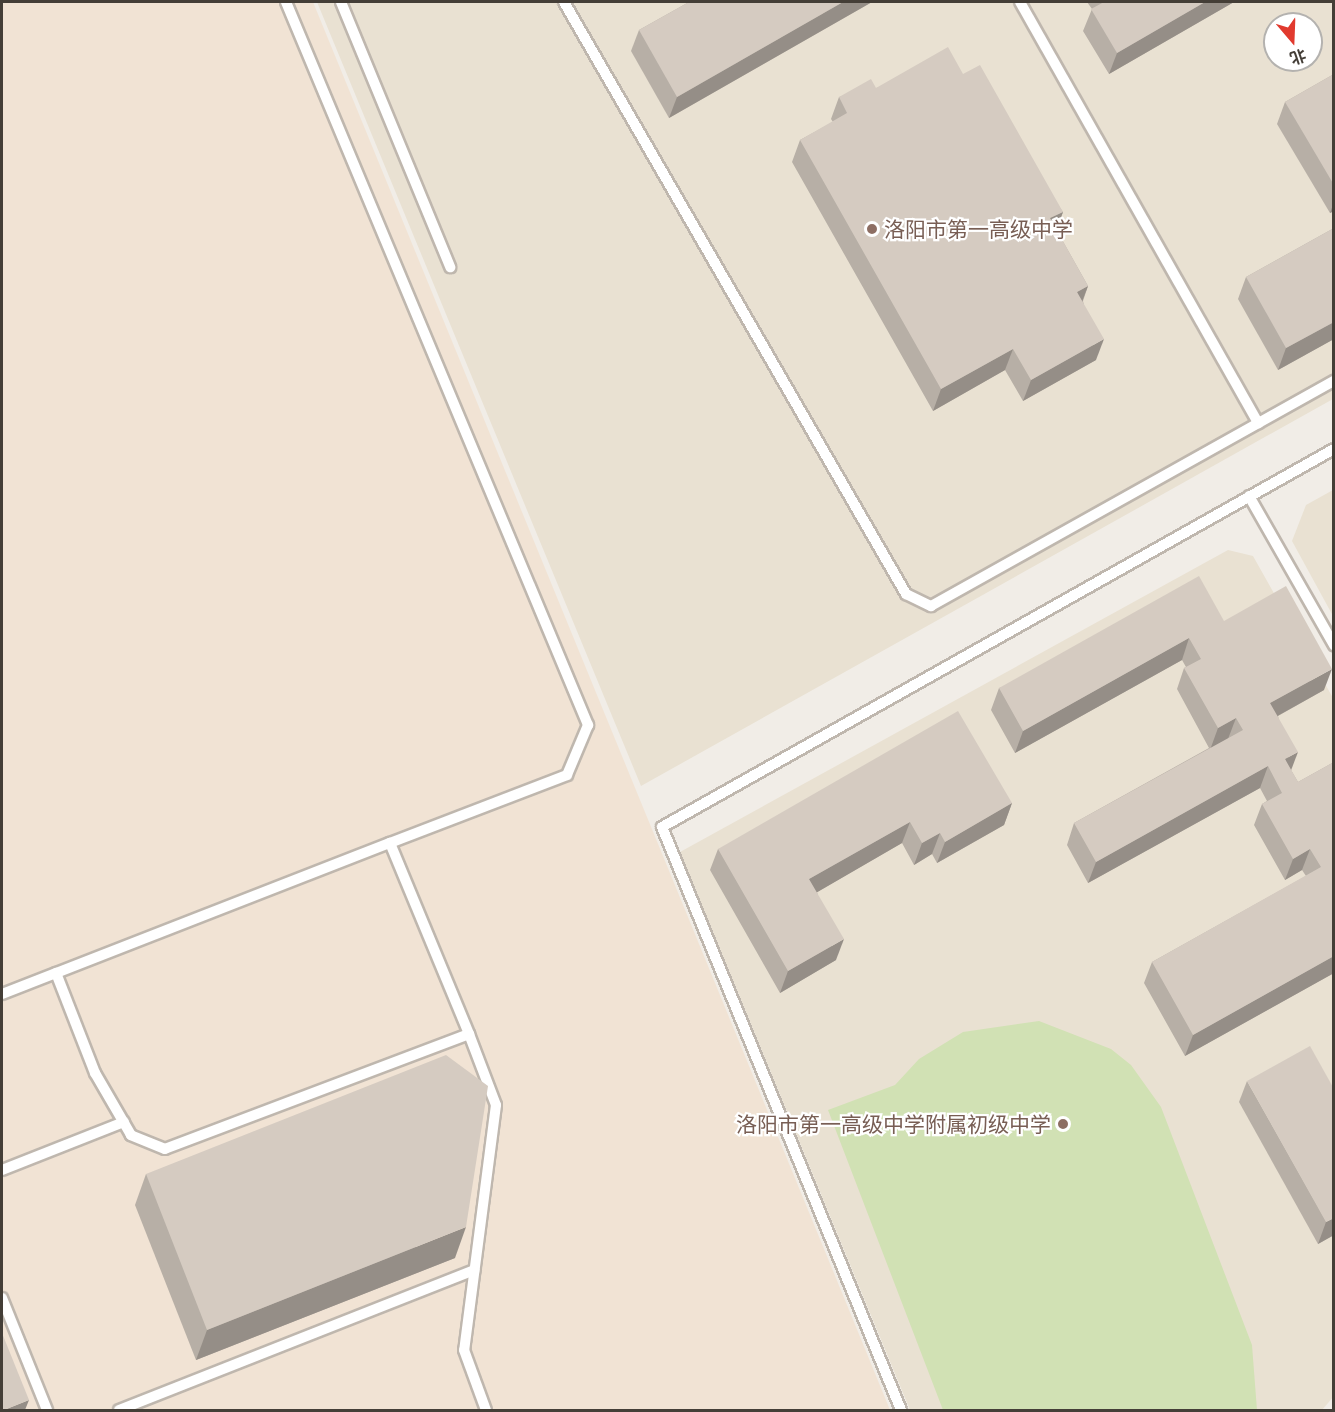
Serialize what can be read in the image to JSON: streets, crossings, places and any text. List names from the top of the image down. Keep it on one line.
{"places":["洛阳市第一高级中学","洛阳市第一高级中学附属初级中学"],"north":"bottom"}
